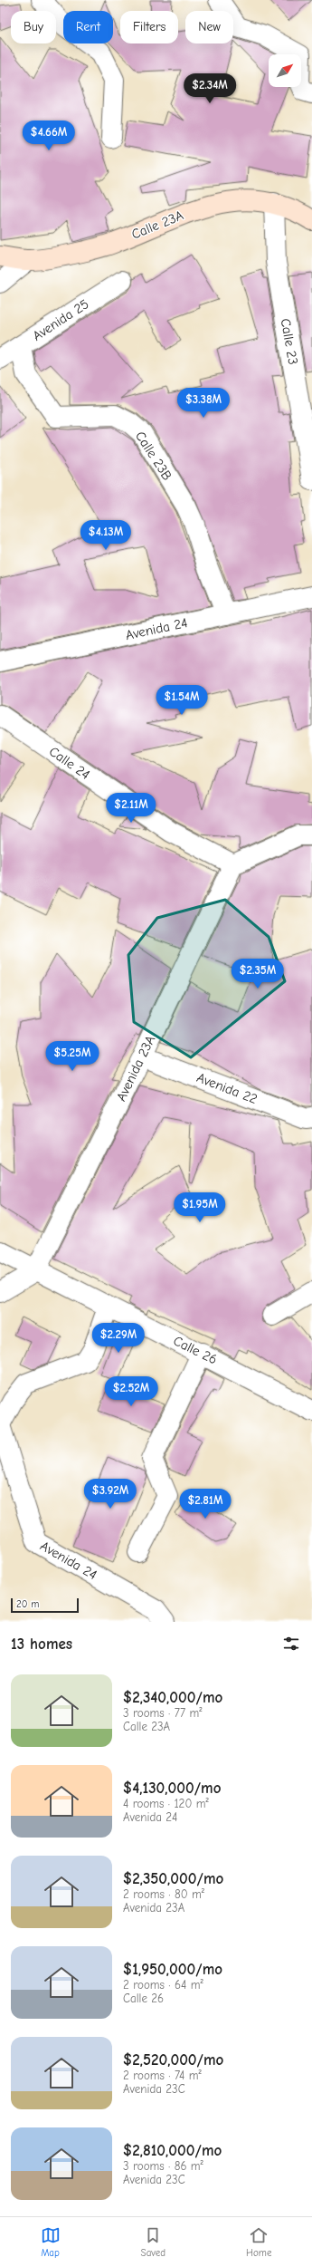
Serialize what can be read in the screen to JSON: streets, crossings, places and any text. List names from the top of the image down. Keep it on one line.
{"streets":{"main road":["Calle 23A"],"street":["Avenida 25","Calle 23","Calle 23B","Avenida 24","Calle 24","Avenida 23A","Avenida 22","Calle 26"]},"crossings":[["Calle 23A","Calle 23"],["Avenida 25","Calle 23B"],["Calle 23B","Avenida 24"],["Avenida 24","Calle 26"],["Calle 24","Avenida 23A"],["Avenida 23A","Avenida 22"],["Avenida 23A","Calle 26"]],"scale_bar":"20 m","north":"top right","page":{"chip":["Buy","Rent","Filters","New"],"price":["$2.34M","$4.66M","$3.38M","$4.13M","$1.54M","$2.11M","$2.35M","$5.25M","$1.95M","$2.29M","$2.52M","$3.92M","$2.81M"],"scale":"20 m","heading":"13 homes","list":[{"name":"$2,340,000/mo","note":"3 rooms · 77 m² · Calle 23A"},{"name":"$4,130,000/mo","note":"4 rooms · 120 m² · Avenida 24"},{"name":"$2,350,000/mo","note":"2 rooms · 80 m² · Avenida 23A"},{"name":"$1,950,000/mo","note":"2 rooms · 64 m² · Calle 26"},{"name":"$2,520,000/mo","note":"2 rooms · 74 m² · Avenida 23C"},{"name":"$2,810,000/mo","note":"3 rooms · 86 m² · Avenida 23C"}],"tabs":["Map","Saved","Home"]}}
